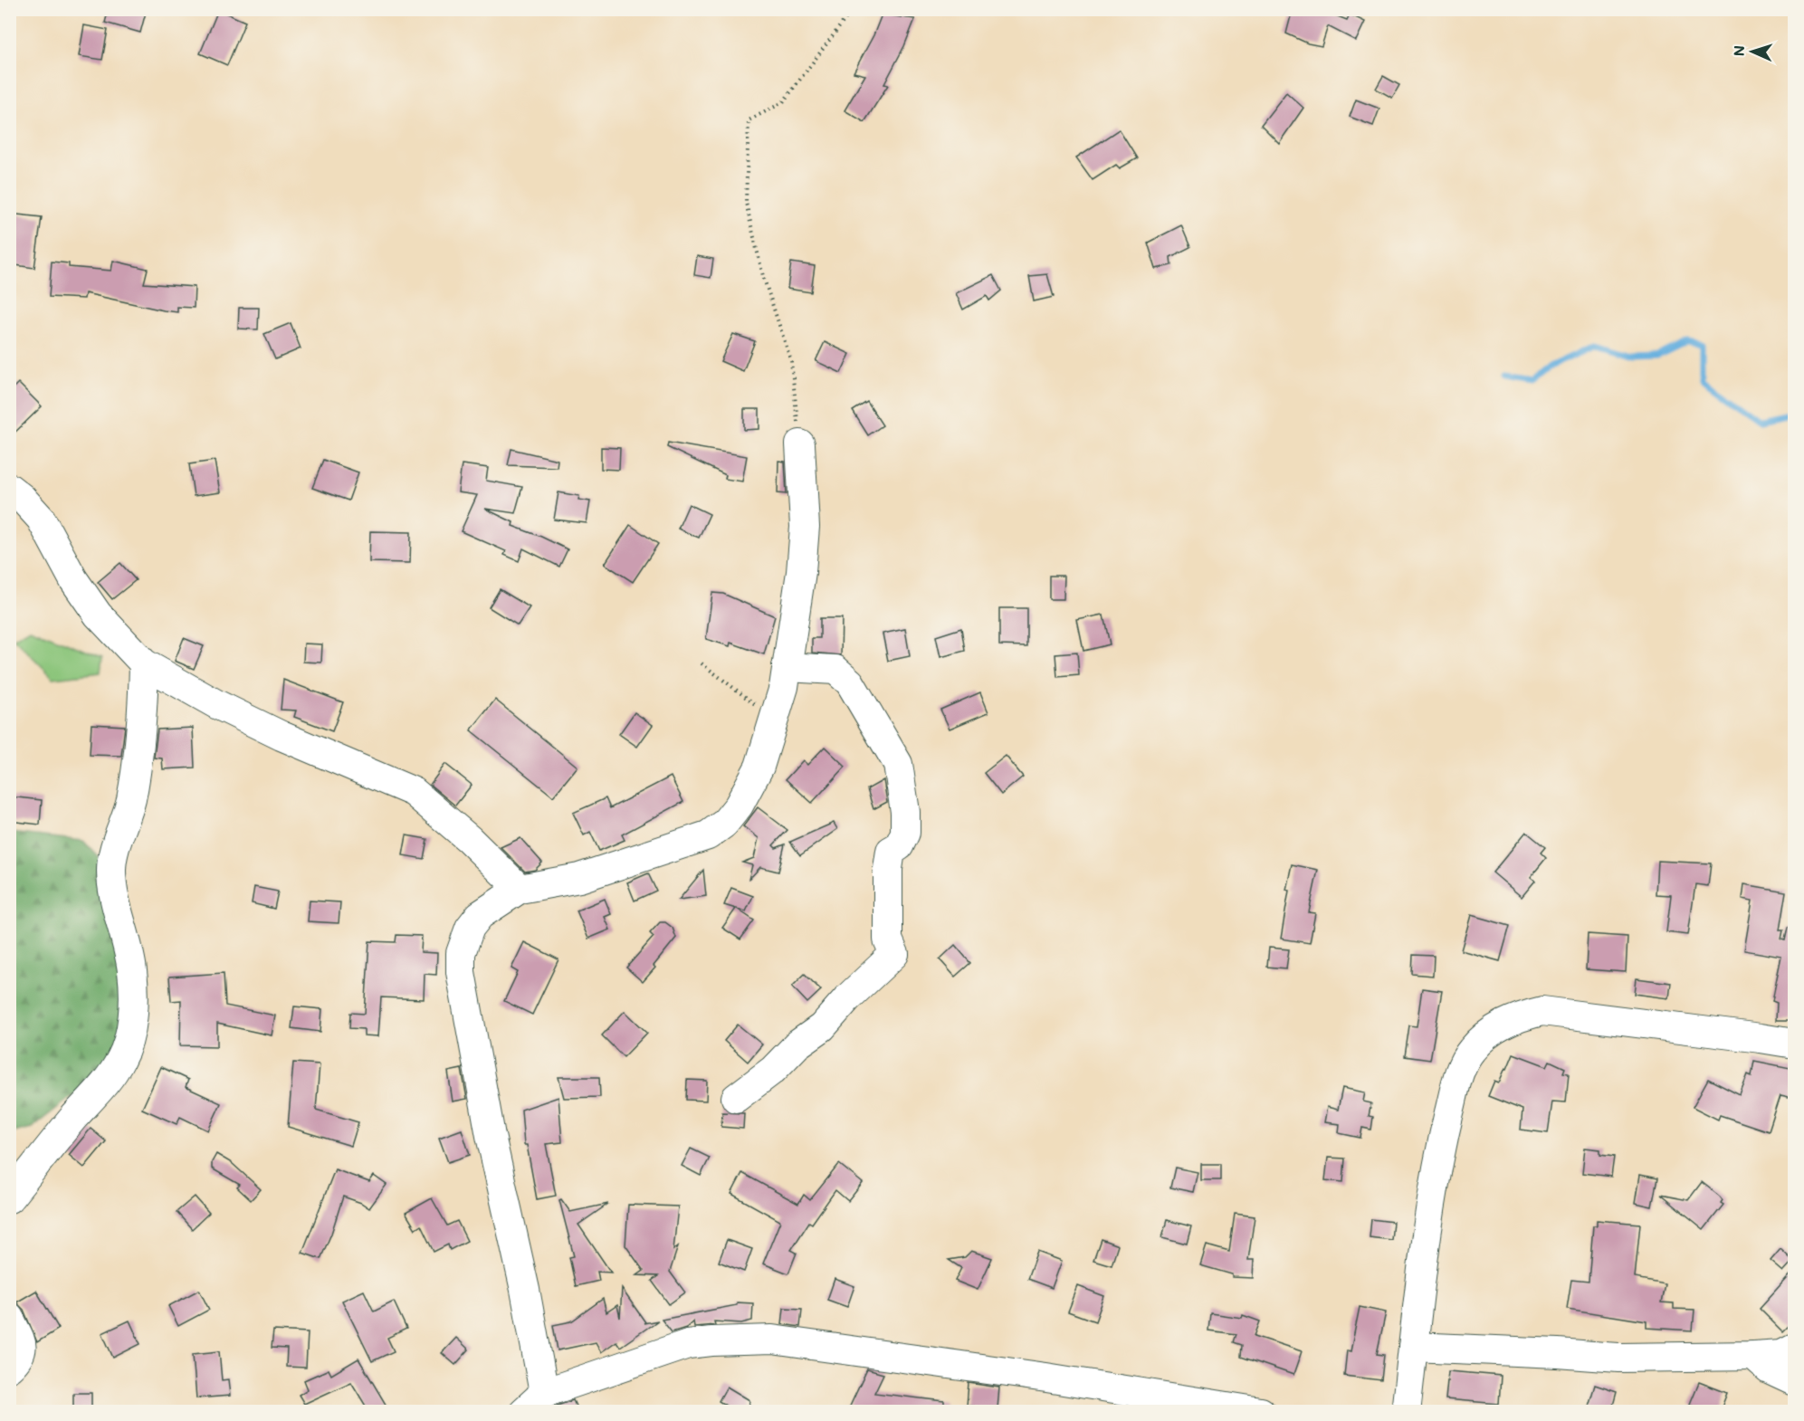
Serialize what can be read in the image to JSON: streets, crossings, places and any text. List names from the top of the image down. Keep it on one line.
{"north":"left"}
